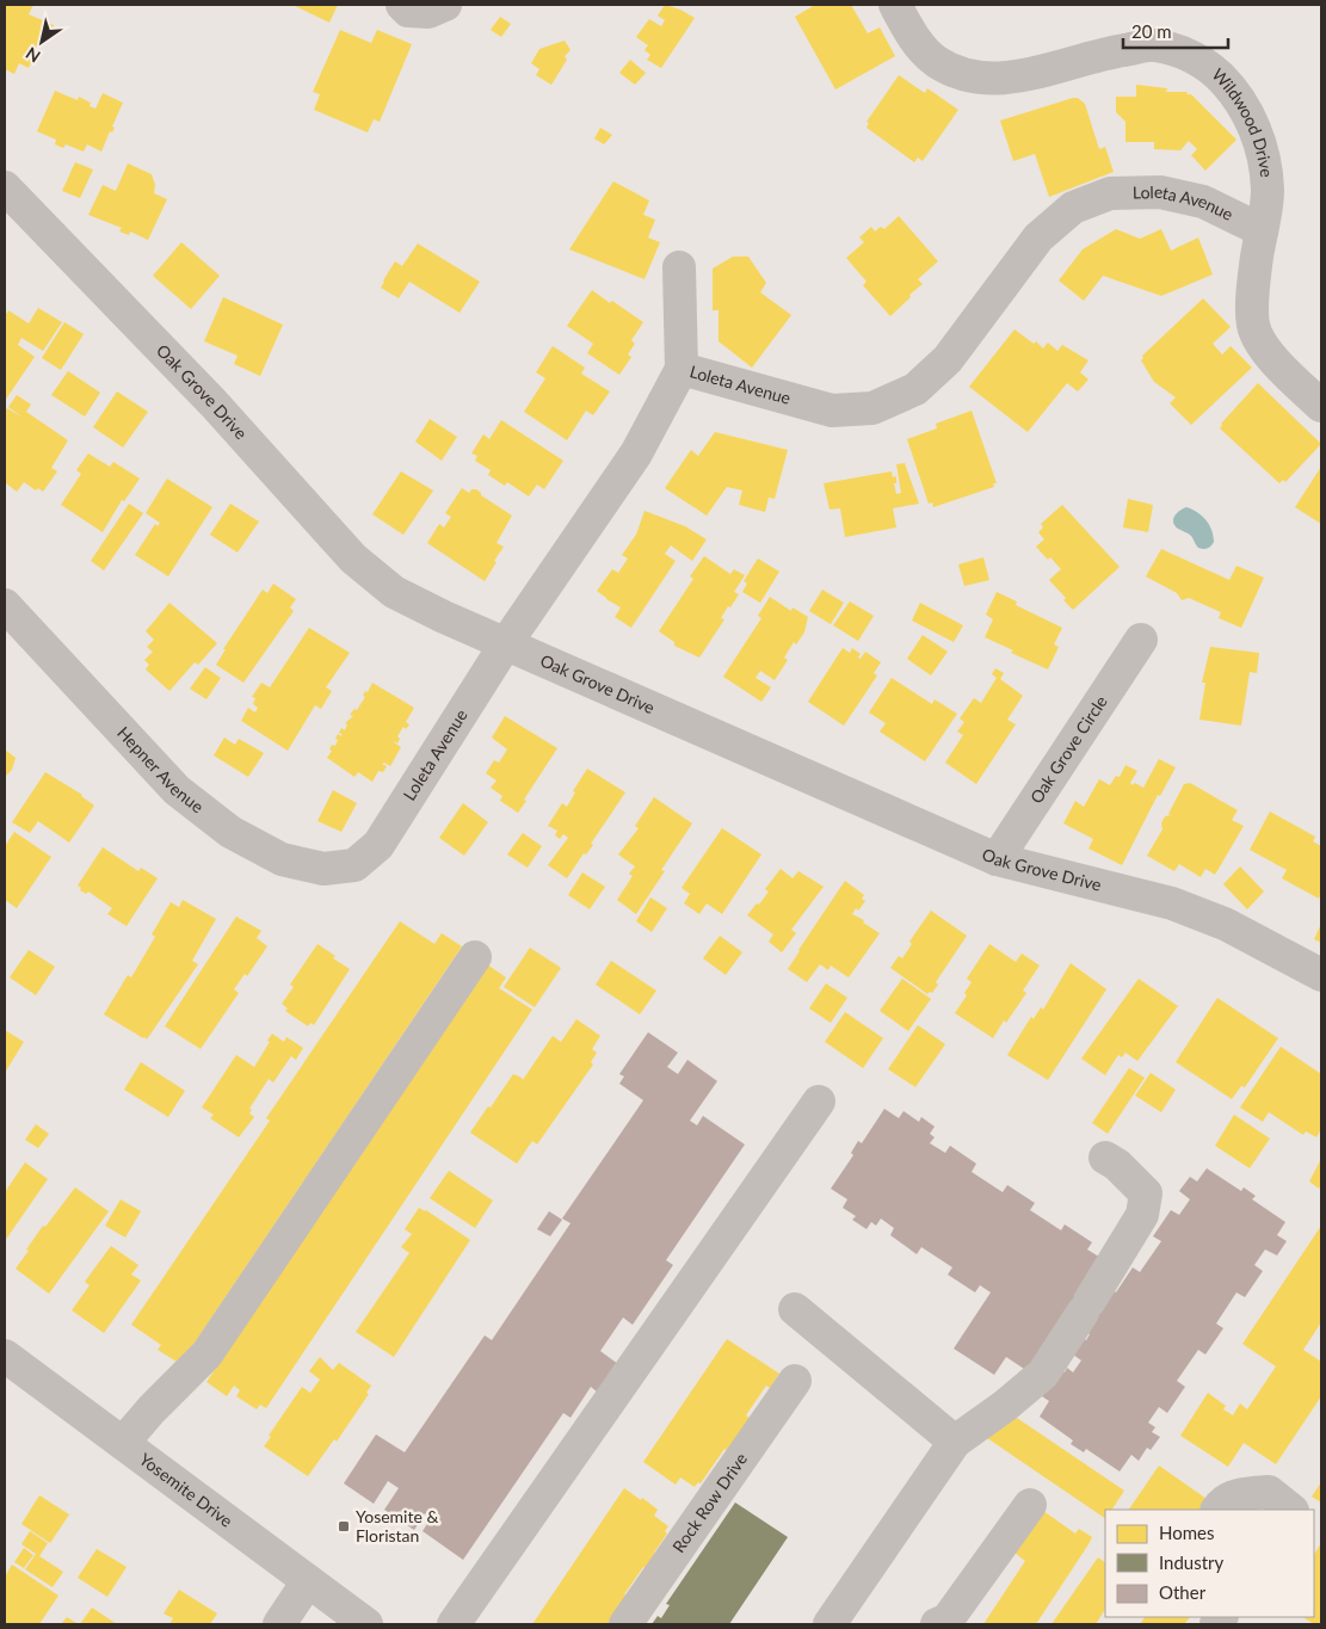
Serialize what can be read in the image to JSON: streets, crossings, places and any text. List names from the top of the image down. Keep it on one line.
{"streets":{"street":["Wildwood Drive","Loleta Avenue","Oak Grove Drive","Oak Grove Circle","Hepner Avenue","Yosemite Drive","Rock Row Drive"]},"crossings":[["Wildwood Drive","Loleta Avenue"],["Loleta Avenue","Oak Grove Drive"],["Loleta Avenue","Hepner Avenue"],["Oak Grove Drive","Oak Grove Circle"]],"places":{"transit":["Yosemite & Floristan"]},"legend":["Homes","Industry","Other"],"scale_bar":"20 m","north":"bottom left"}
